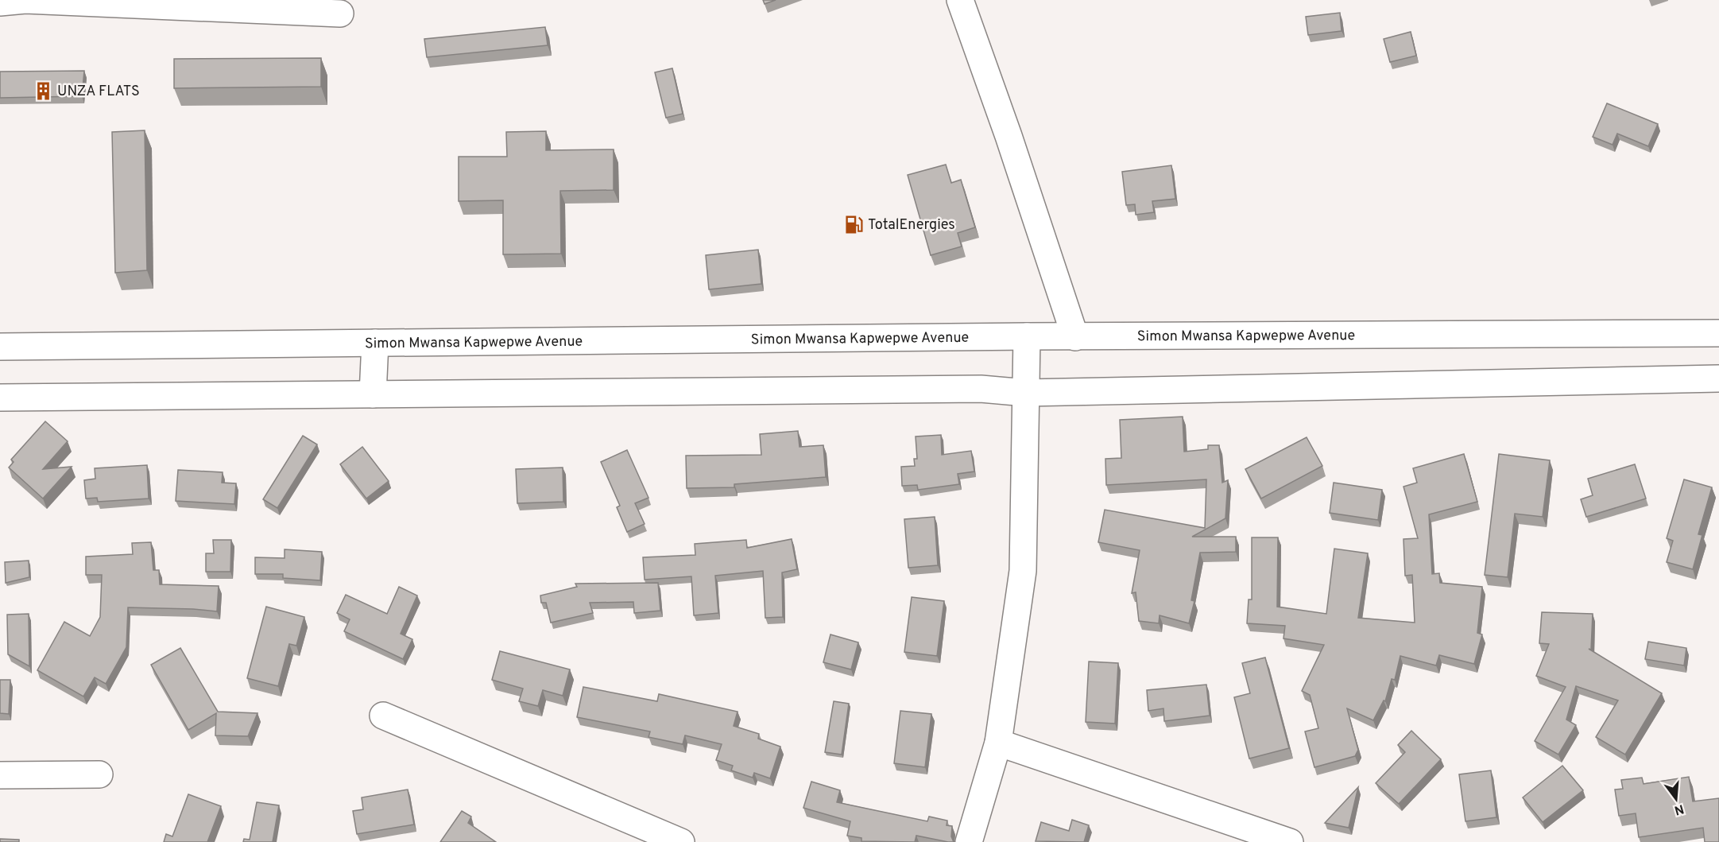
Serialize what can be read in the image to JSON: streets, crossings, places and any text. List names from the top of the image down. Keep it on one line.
{"streets":{"street":["Simon Mwansa Kapwepwe Avenue"]},"places":{"building":["UNZA FLATS"],"fuel station":["TotalEnergies"]},"north":"bottom"}
